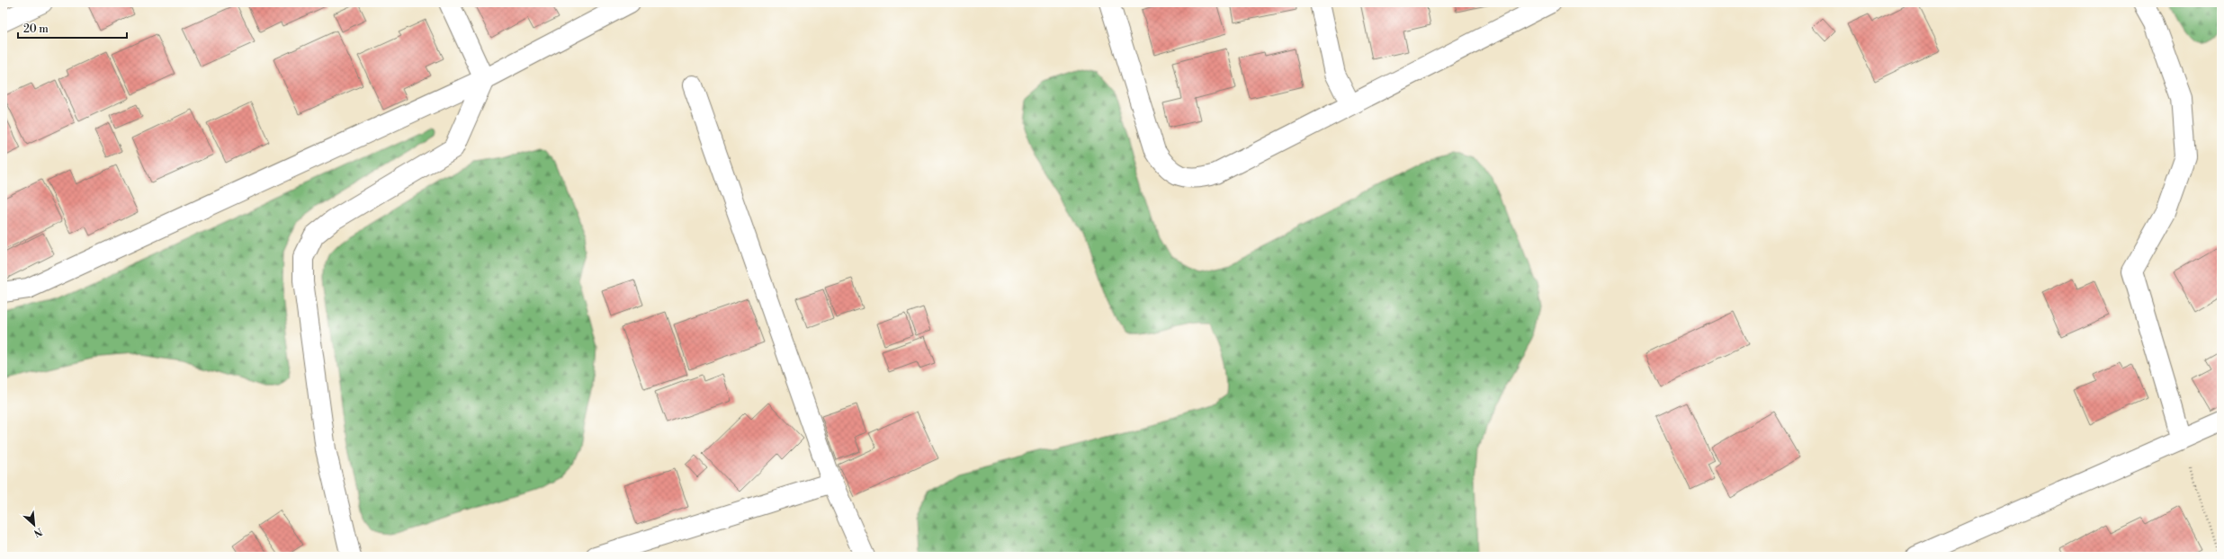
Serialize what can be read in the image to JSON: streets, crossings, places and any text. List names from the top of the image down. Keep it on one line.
{"scale_bar":"20 m","north":"bottom right"}
